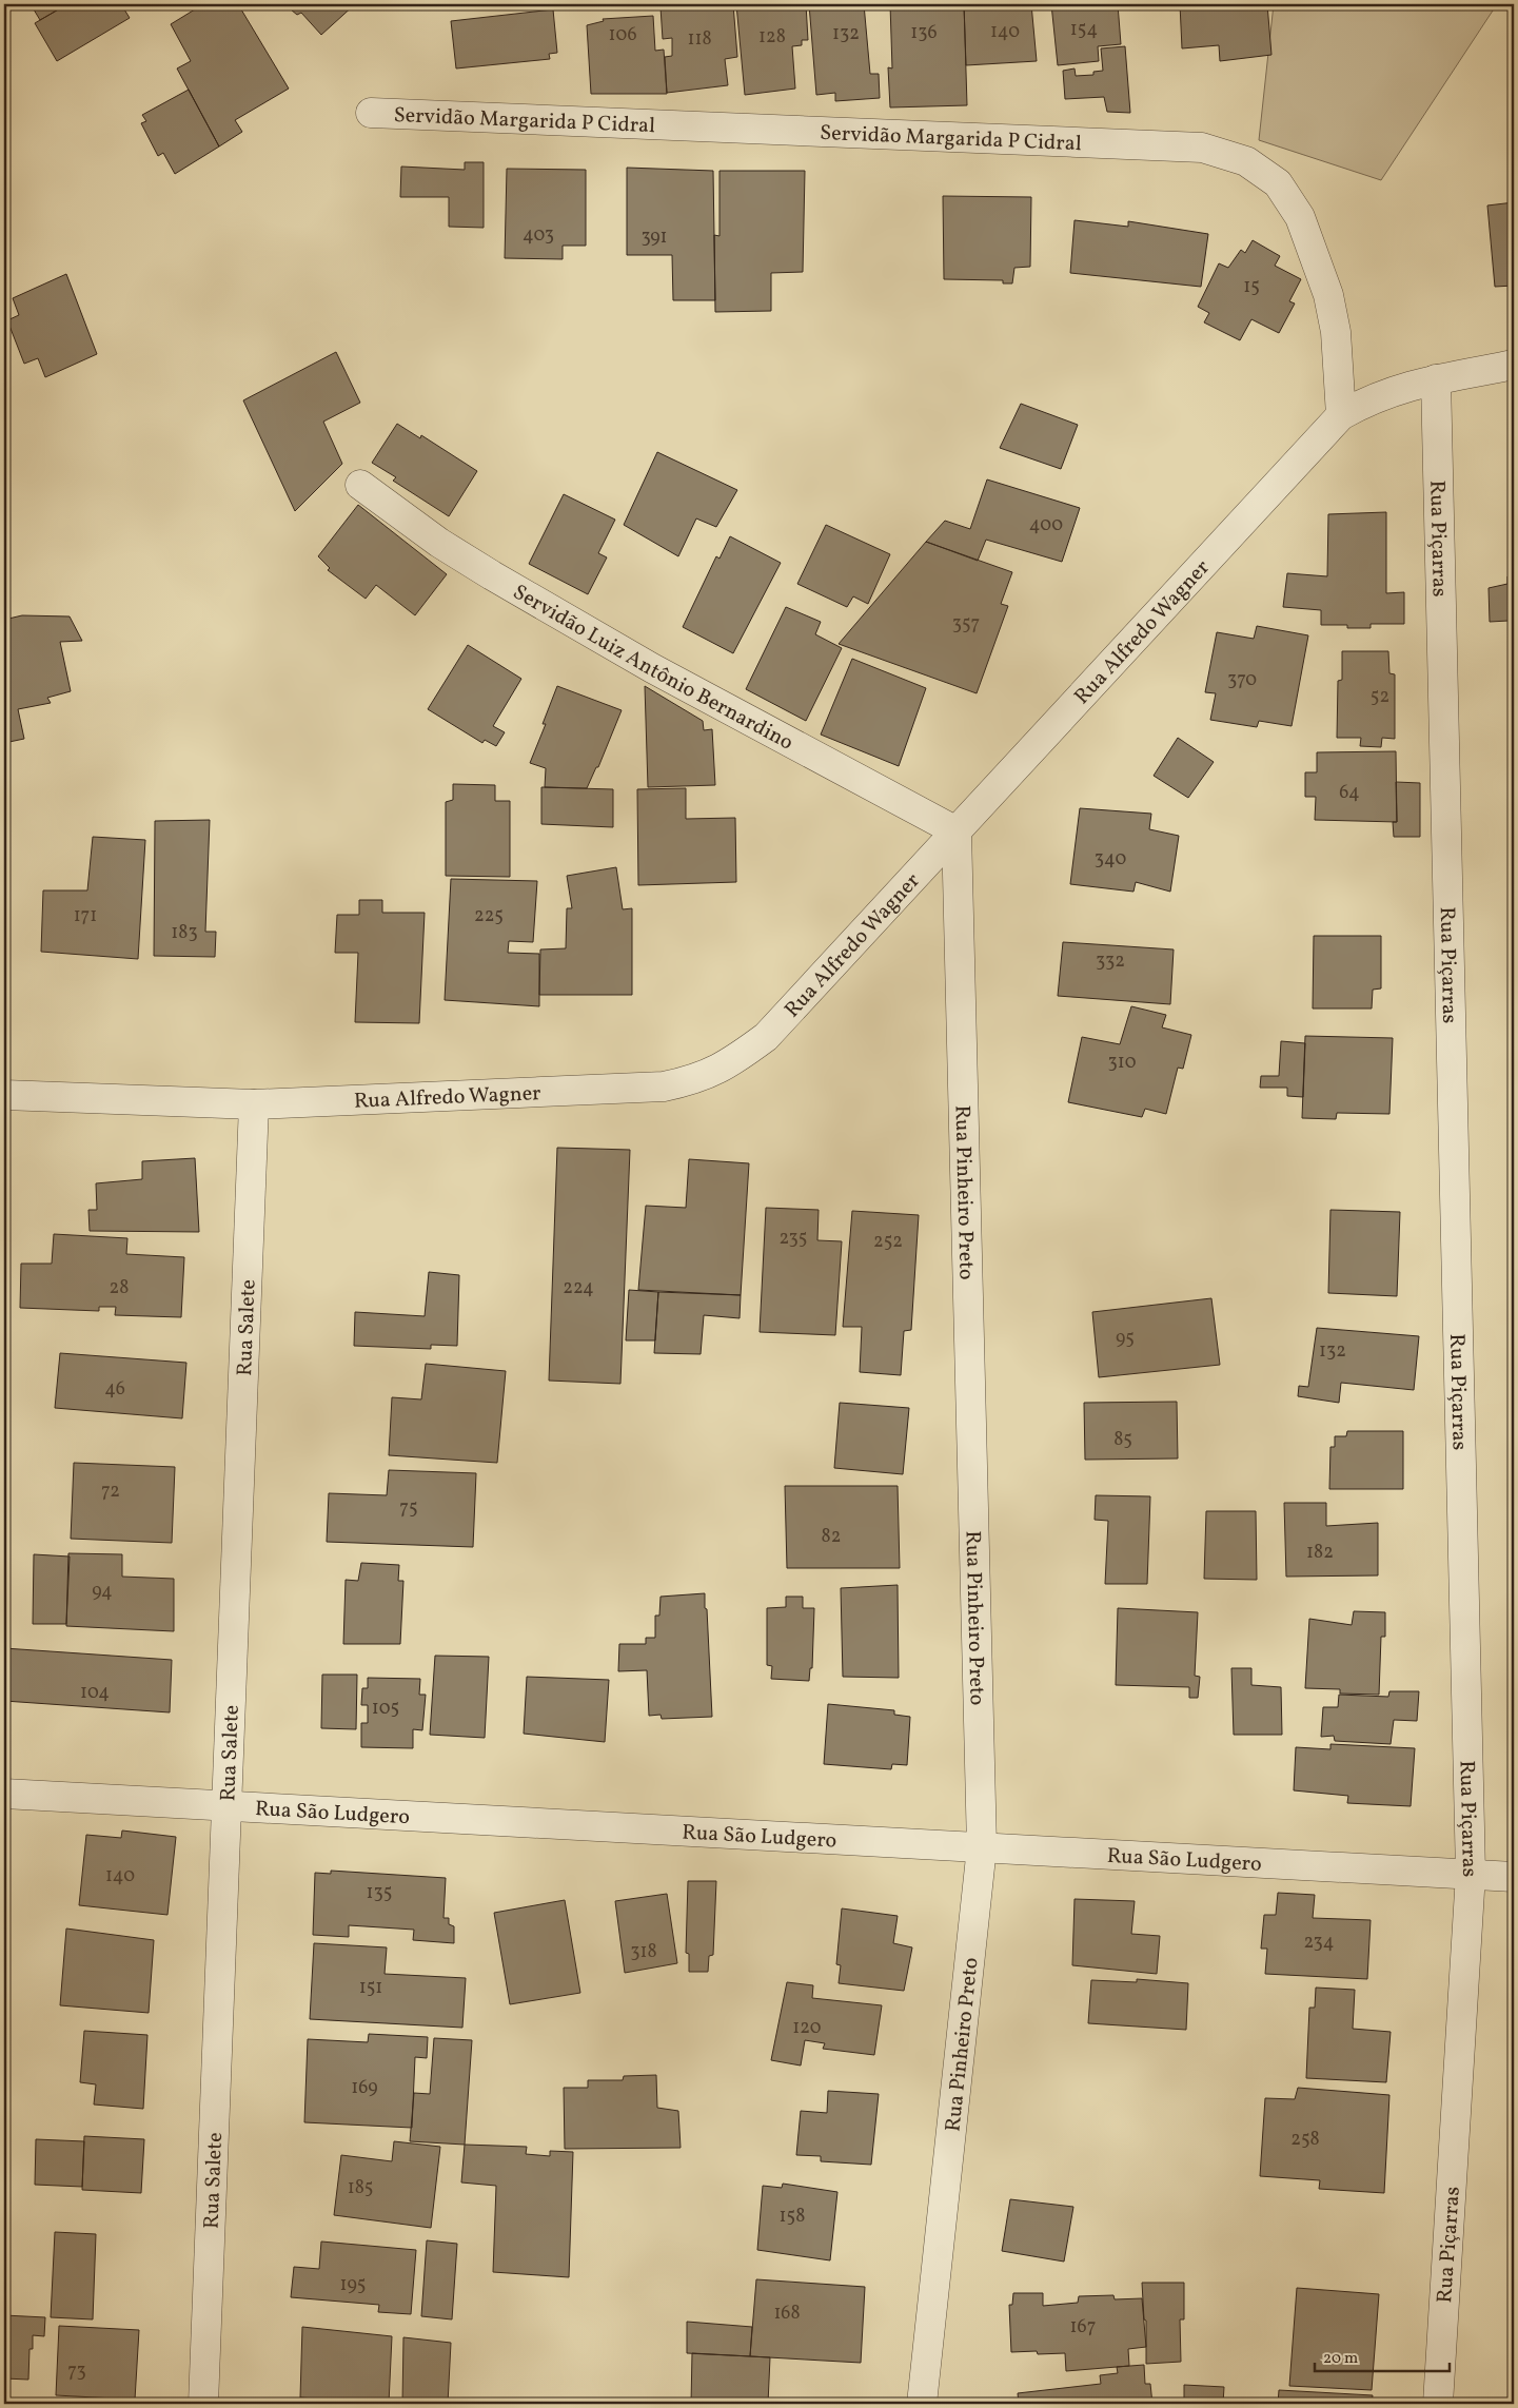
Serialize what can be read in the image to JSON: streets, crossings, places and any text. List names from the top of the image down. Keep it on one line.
{"streets":{"street":["Servidão Margarida P Cidral","Rua Piçarras","Rua Alfredo Wagner","Servidão Luiz Antônio Bernardino","Rua Pinheiro Preto","Rua Salete","Rua São Ludgero"]},"crossings":[["Servidão Margarida P Cidral","Rua Alfredo Wagner"],["Rua Piçarras","Rua Alfredo Wagner"],["Rua Piçarras","Rua São Ludgero"],["Rua Alfredo Wagner","Servidão Luiz Antônio Bernardino"],["Rua Alfredo Wagner","Rua Pinheiro Preto"],["Rua Alfredo Wagner","Rua Salete"],["Servidão Luiz Antônio Bernardino","Rua Pinheiro Preto"],["Rua Pinheiro Preto","Rua São Ludgero"],["Rua Salete","Rua São Ludgero"]],"house_numbers":["154","140","136","132","106","128","118","403","391","15","400","357","370","52","64","340","171","225","183","332","310","235","252","28","224","95","132","46","85","72","75","82","182","94","104","105","140","135","234","318","151","120","169","258","185","158","195","168","167","73"],"scale_bar":"20 m"}
